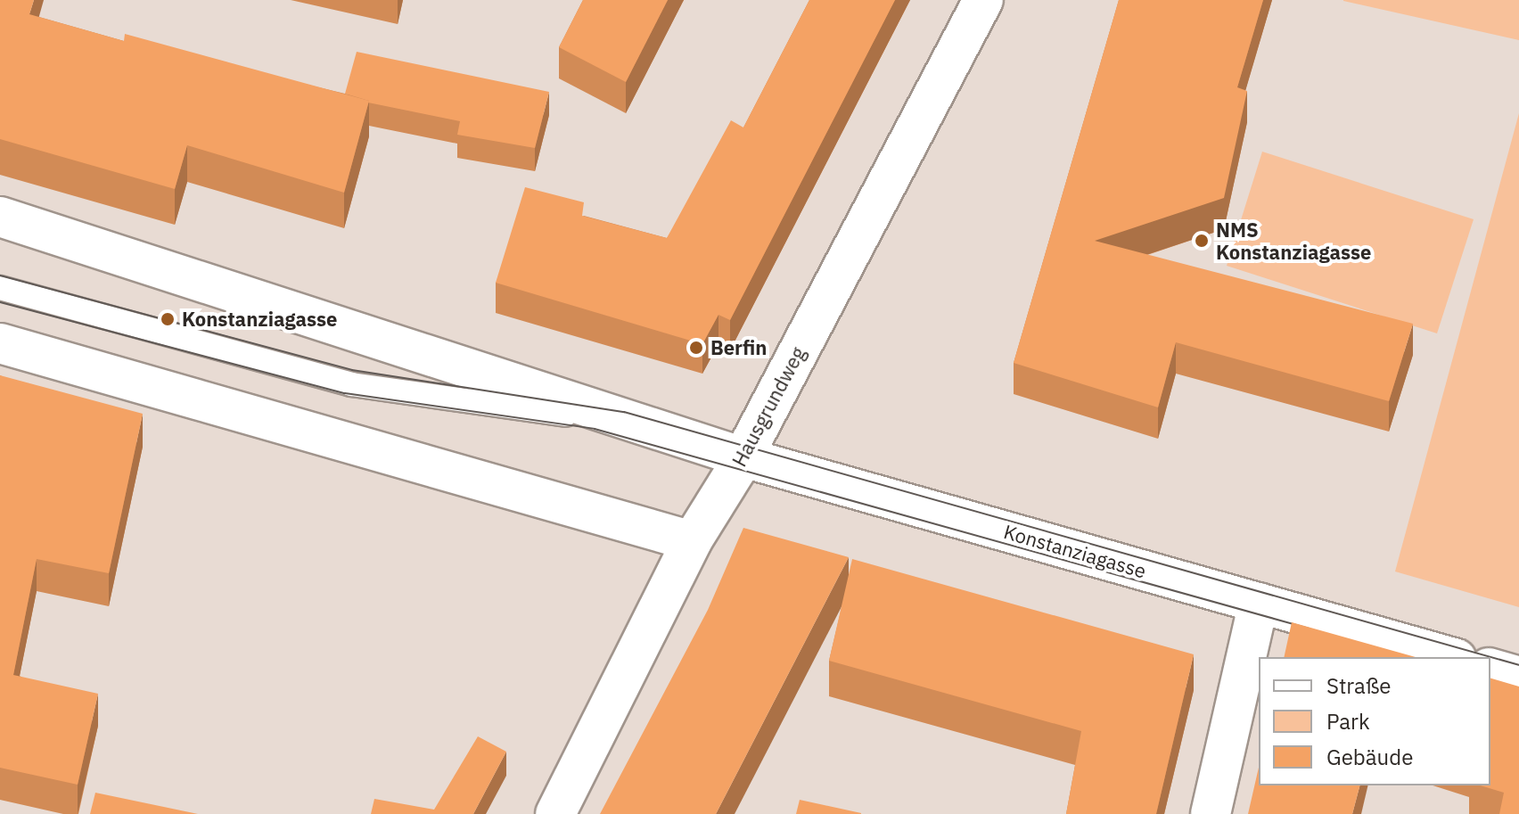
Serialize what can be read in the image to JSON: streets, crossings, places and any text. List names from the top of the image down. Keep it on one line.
{"streets":{"street":["Hausgrundweg","Konstanziagasse"]},"crossings":[["Hausgrundweg","Konstanziagasse"]],"places":["NMS Konstanziagasse","Konstanziagasse","Berfin"],"legend":["Straße","Park","Gebäude"]}
